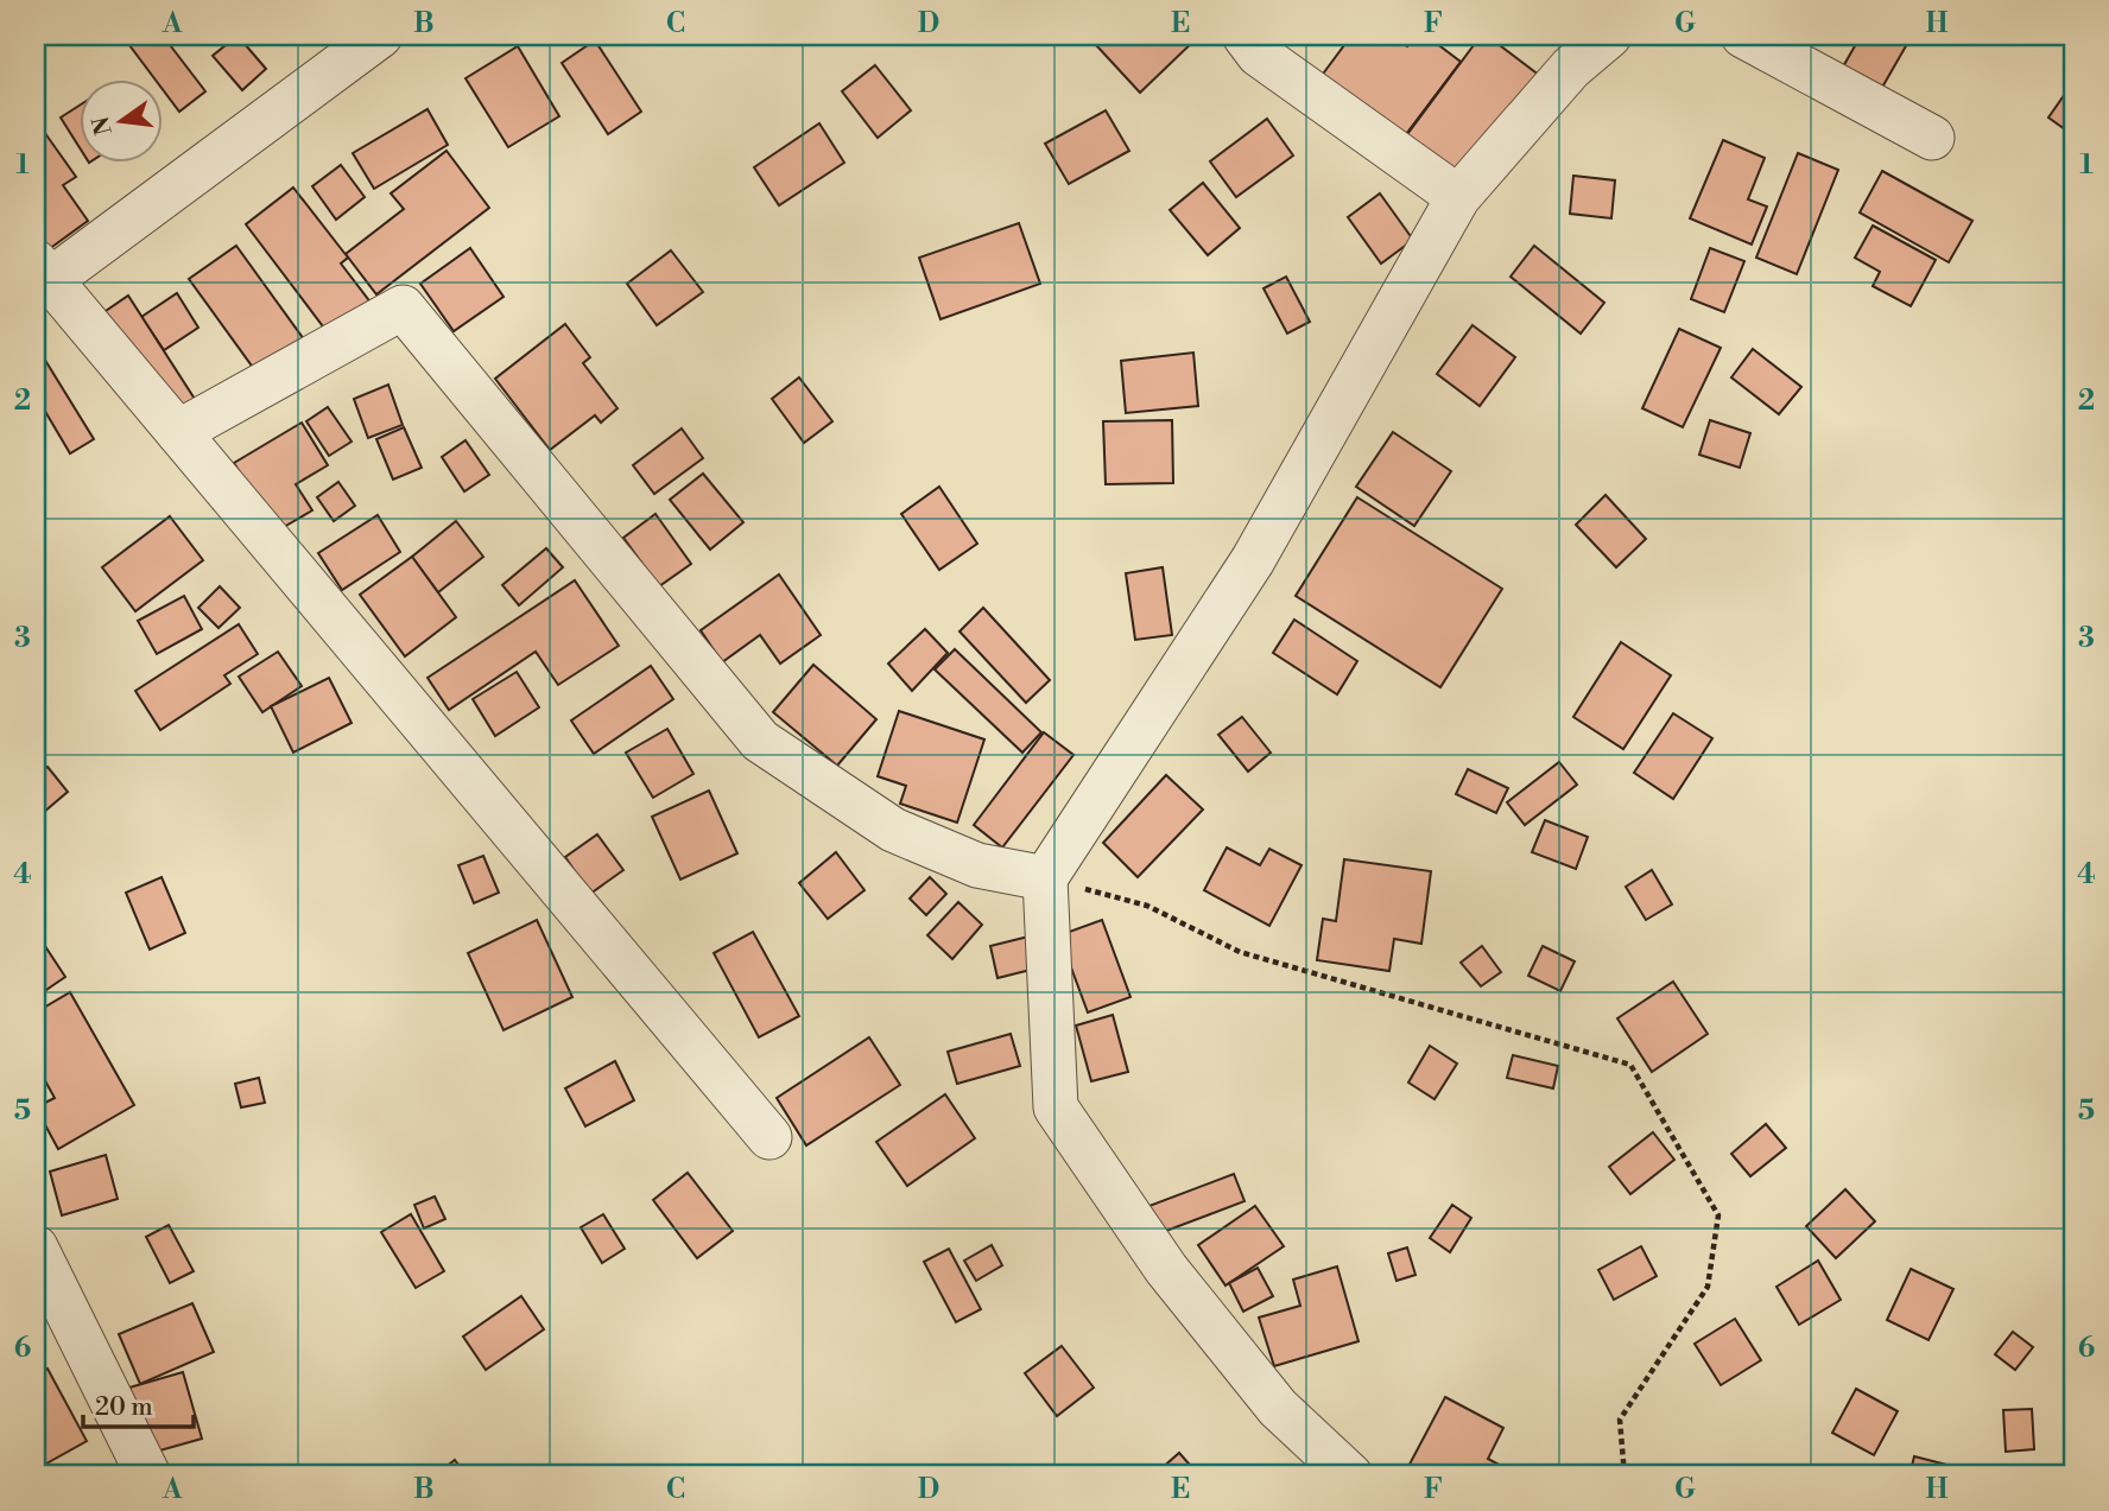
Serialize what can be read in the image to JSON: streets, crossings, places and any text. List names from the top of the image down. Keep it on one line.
{"scale_bar":"20 m","north":"left","grid":{"columns":["A","B","C","D","E","F","G","H"],"rows":["1","2","3","4","5","6"]}}
